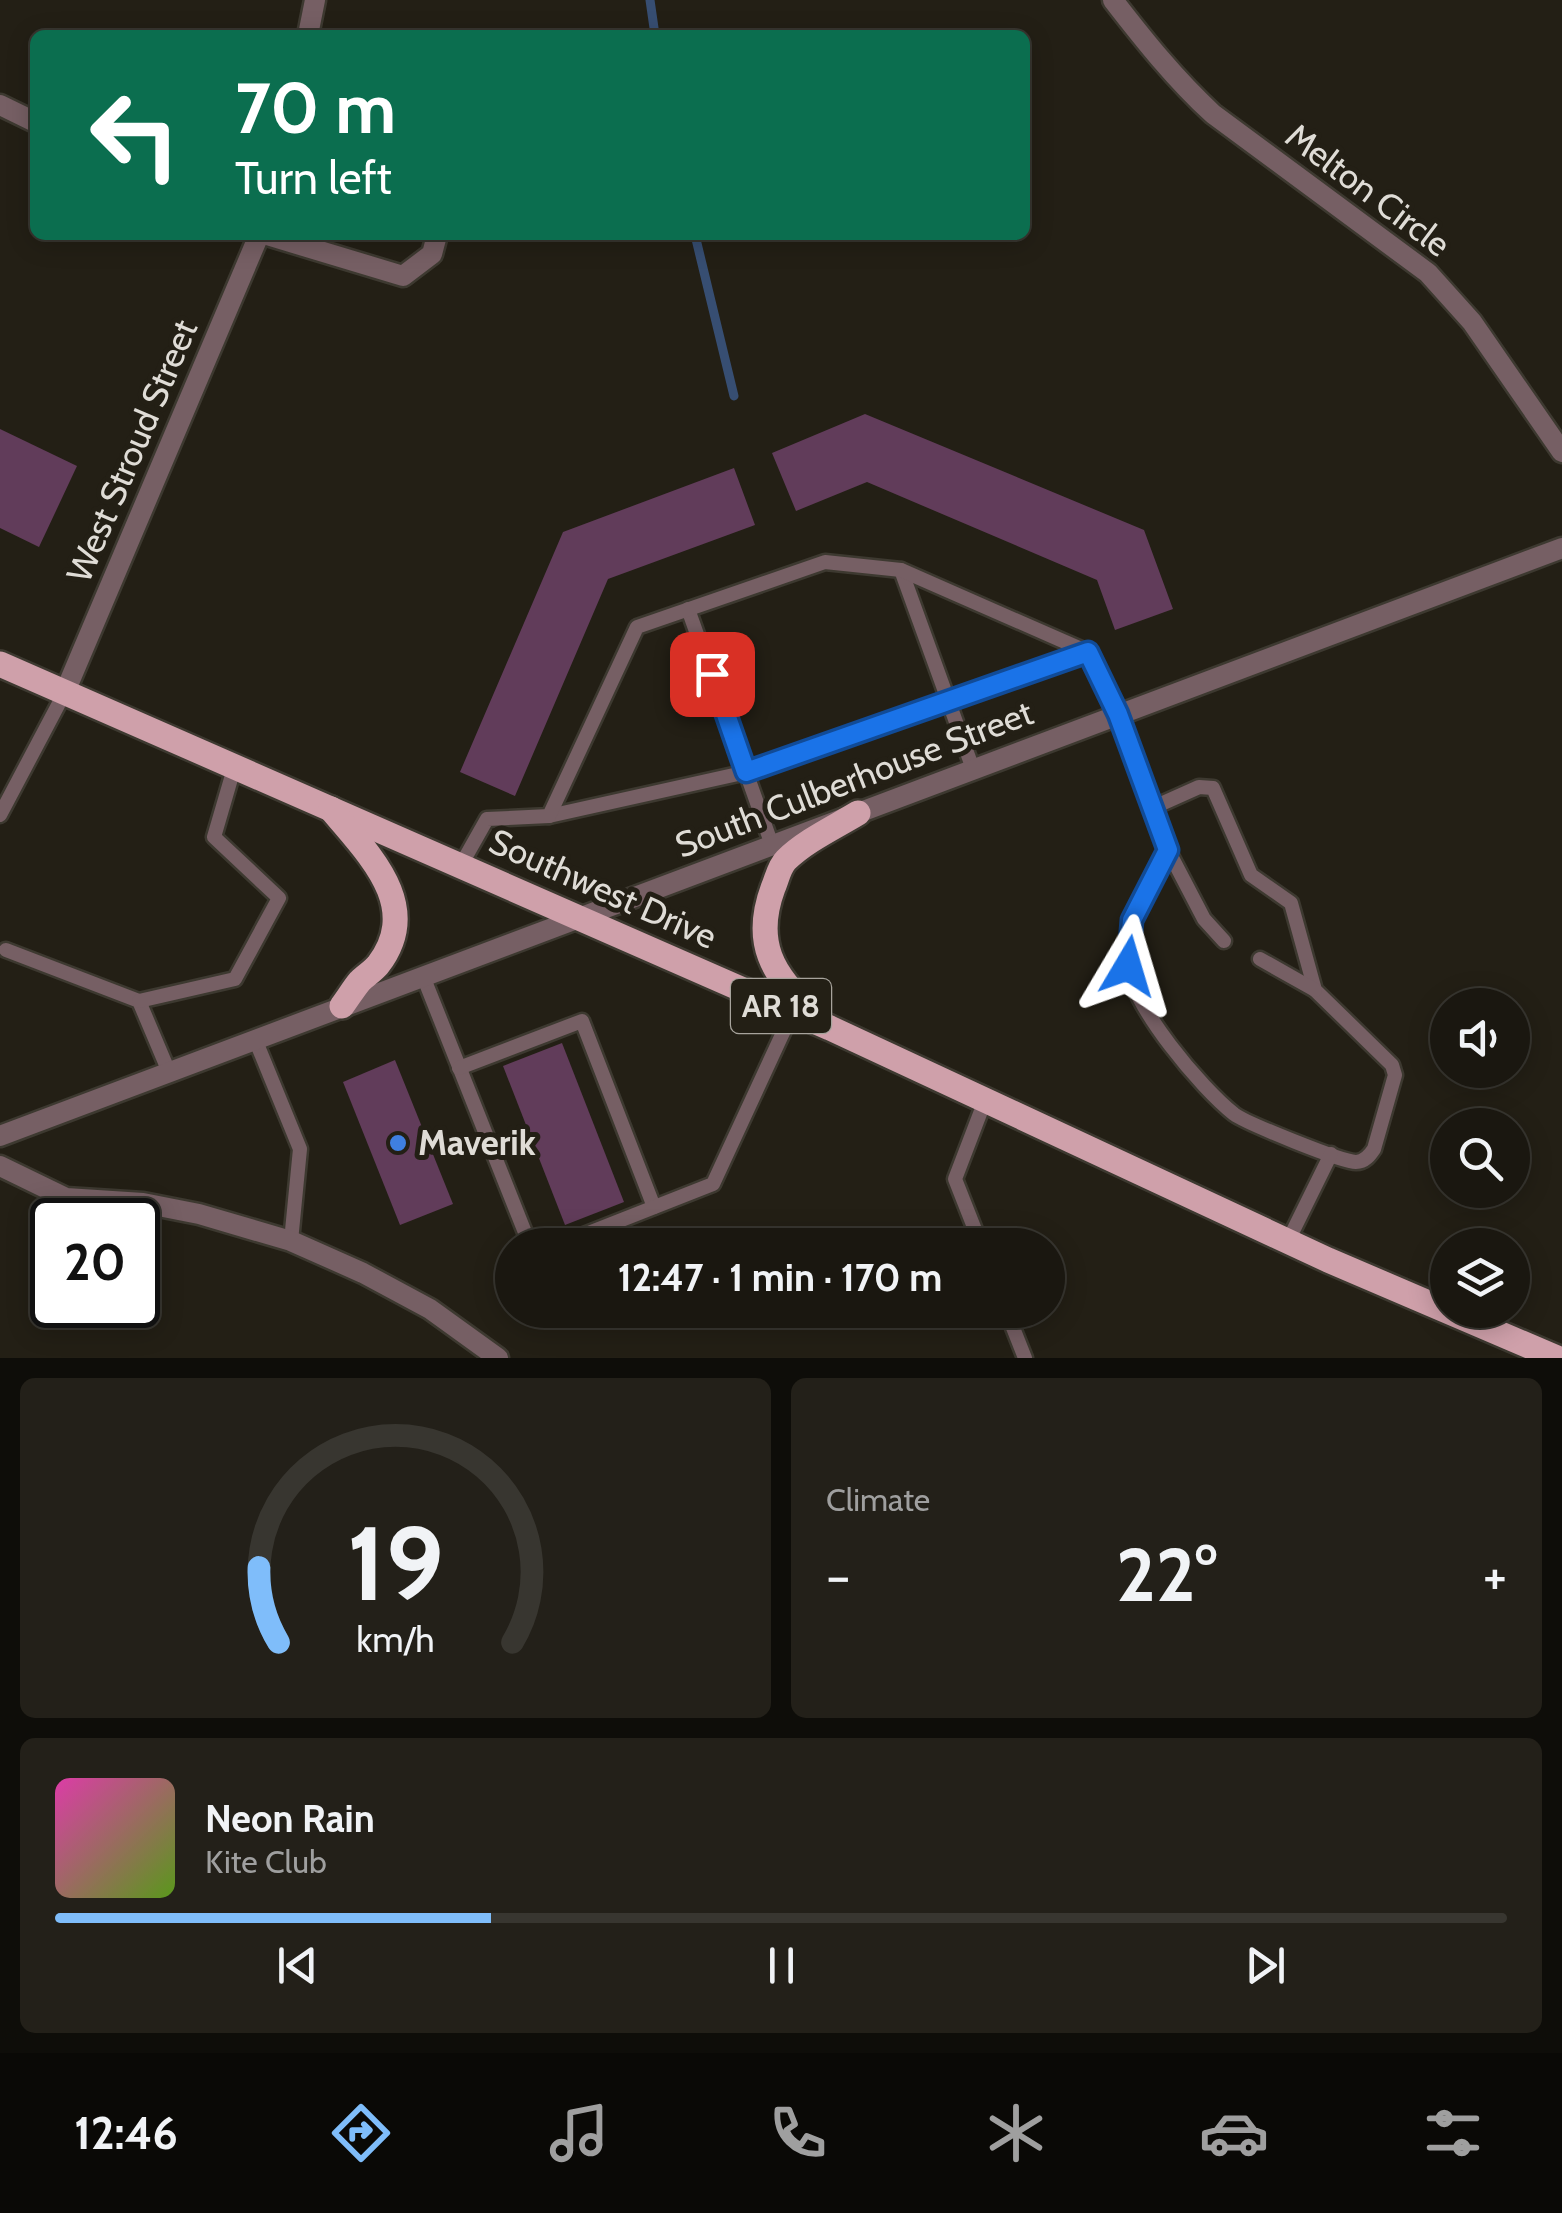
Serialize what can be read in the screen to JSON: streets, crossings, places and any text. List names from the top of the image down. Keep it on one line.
{"streets":{"main road":["Southwest Drive","AR 18"],"street":["Melton Circle","West Stroud Street","South Culberhouse Street"]},"crossings":[["West Stroud Street","Southwest Drive"],["South Culberhouse Street","Southwest Drive"]],"places":["Maverik"],"page":{"turn":["70 m","Turn left"],"limit":"20","trip":"12:47 · 1 min · 170 m","tile":"Climate","heat":["−","22°","+"],"song":["Neon Rain","Kite Club"],"tabs":"12:46","gauge":["19","km/h"]}}
